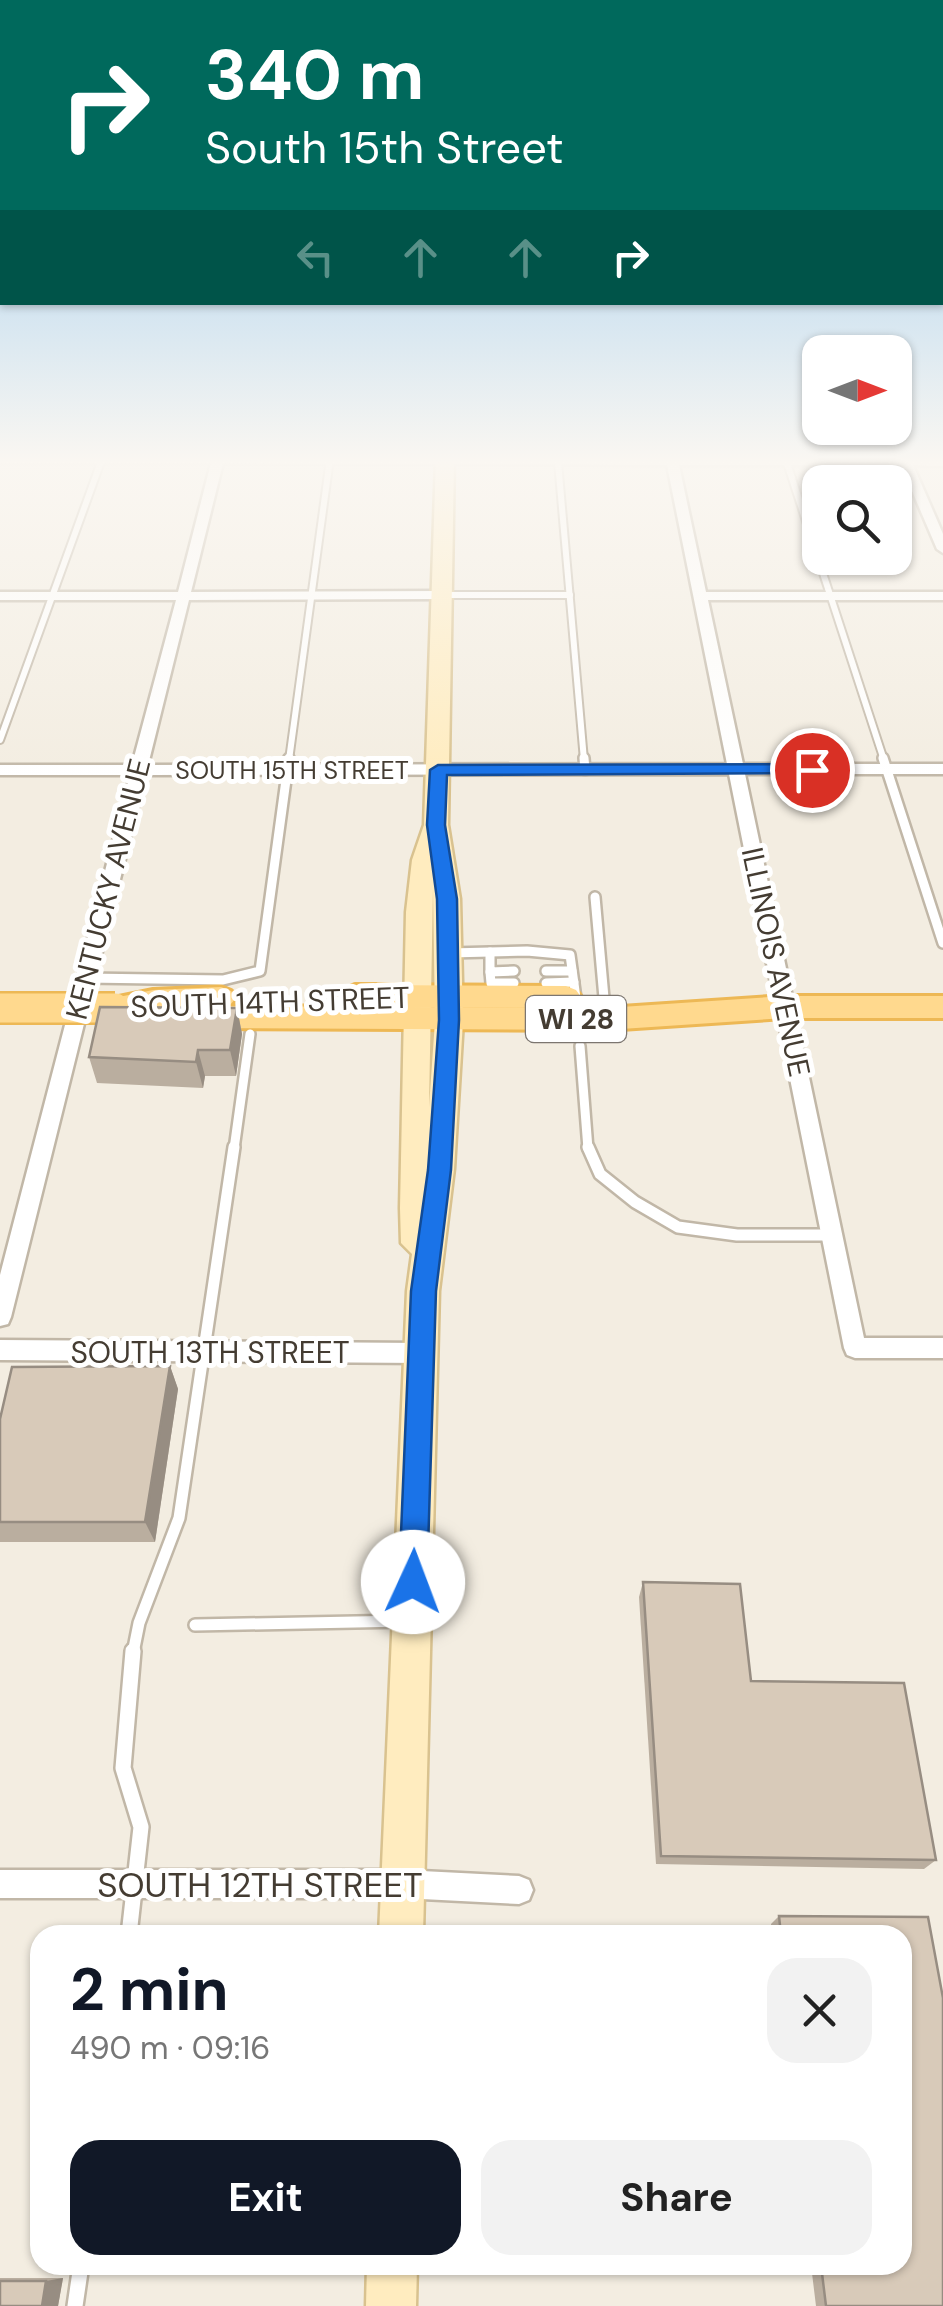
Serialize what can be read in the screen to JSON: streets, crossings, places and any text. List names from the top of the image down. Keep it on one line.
{"streets":{"main road":["SOUTH 14TH STREET","WI 28"],"street":["SOUTH 15TH STREET","KENTUCKY AVENUE","ILLINOIS AVENUE","SOUTH 13TH STREET","SOUTH 12TH STREET"]},"crossings":[["SOUTH 15TH STREET","KENTUCKY AVENUE"],["SOUTH 15TH STREET","ILLINOIS AVENUE"],["ILLINOIS AVENUE","SOUTH 14TH STREET"]],"north":"right","page":{"turn":["340 m","South 15th Street"],"heading":["2 min","490 m · 09:16"],"buttons":["Exit","Share"]}}
